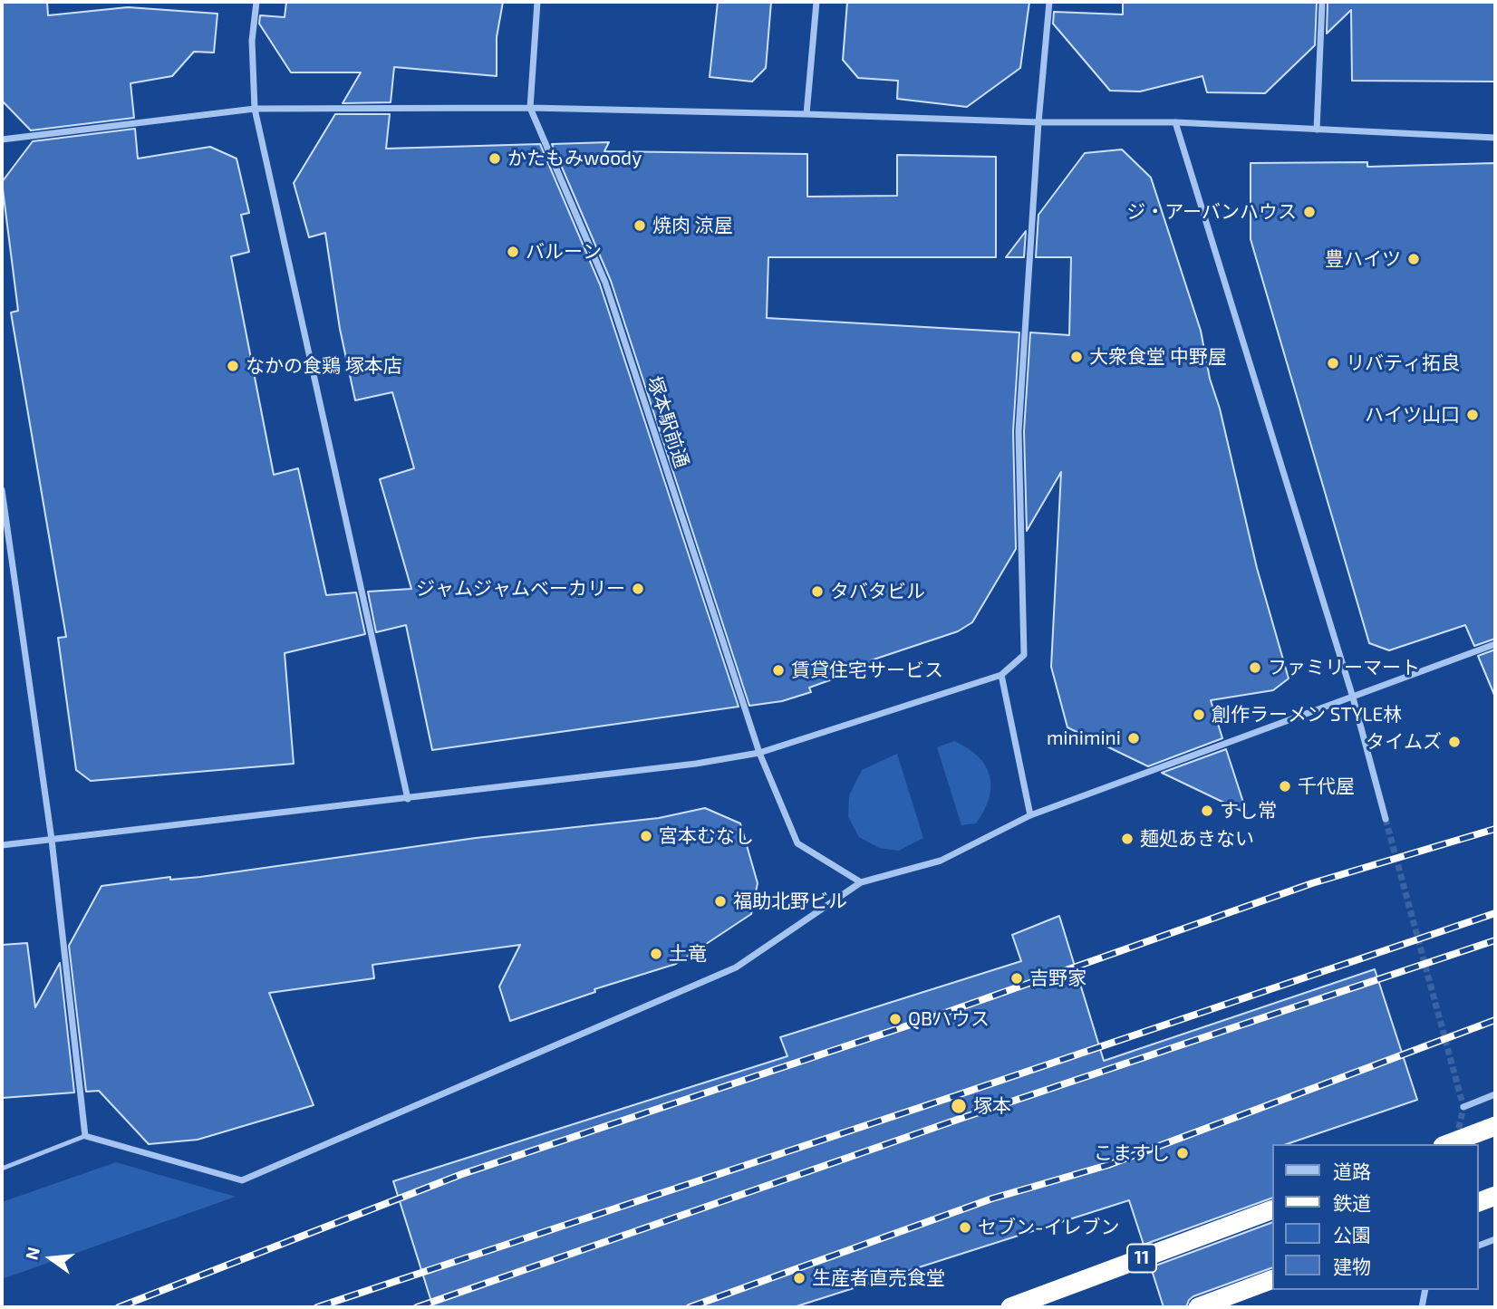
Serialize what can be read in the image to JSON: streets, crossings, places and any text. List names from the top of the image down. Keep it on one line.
{"streets":{"highway":["11"],"street":["塚本駅前通"]},"places":["かたもみwoody","ジ・アーバンハウス","焼肉 涼屋","バルーン","豊ハイツ","大衆食堂 中野屋","リバティ拓良","なかの食鶏 塚本店","ハイツ山口","ジャムジャムベーカリー","タバタビル","ファミリーマート","賃貸住宅サービス","創作ラーメン STYLE林","minimini","タイムズ","千代屋","すし常","宮本むなし","麺処あきない","福助北野ビル","土竜","吉野家","QBハウス","塚本","こますし","セブン-イレブン","生産者直売食堂"],"legend":["道路","鉄道","公園","建物"],"north":"left"}
